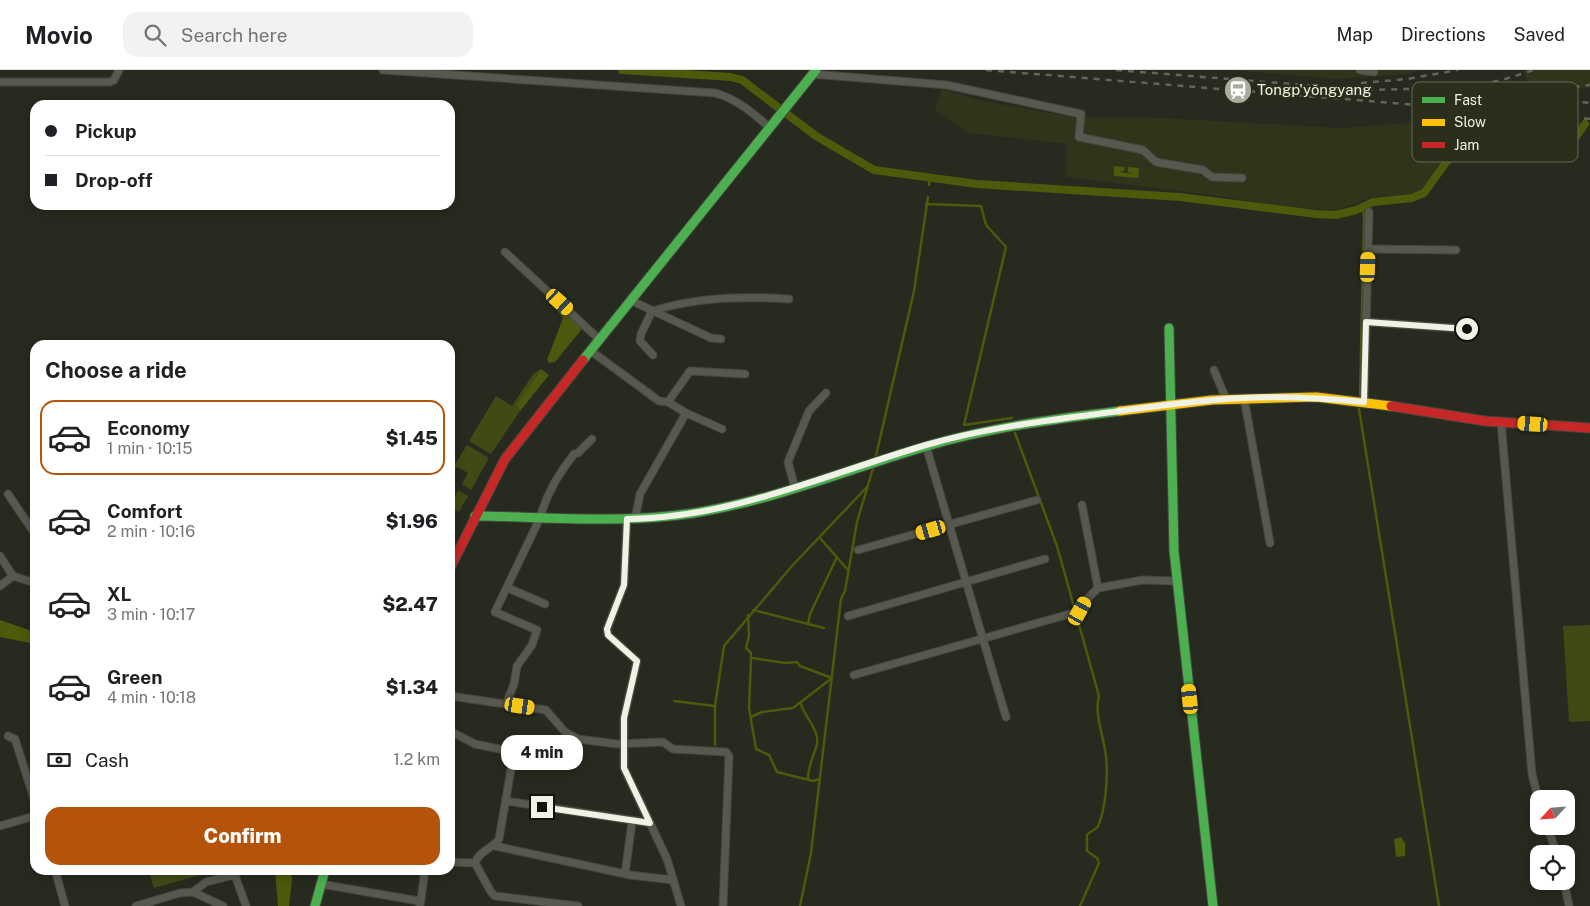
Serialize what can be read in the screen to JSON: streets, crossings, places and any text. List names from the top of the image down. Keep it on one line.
{"places":{"station":["Tongp'yŏngyang"]},"legend":["Fast","Slow","Jam"],"north":"bottom left","page":{"header":"Movio","search":"Search here","nav":["Map","Directions","Saved"],"banner":["Pickup","Drop-off"],"heading":"Choose a ride","list":[{"name":"Economy","note":"1 min · 10:15","value":"$1.45"},{"name":"Comfort","note":"2 min · 10:16","value":"$1.96"},{"name":"XL","note":"3 min · 10:17","value":"$2.47"},{"name":"Green","note":"4 min · 10:18","value":"$1.34"}],"pay":["Cash","1.2 km"],"bubble":"4 min","buttons":"Confirm"}}
